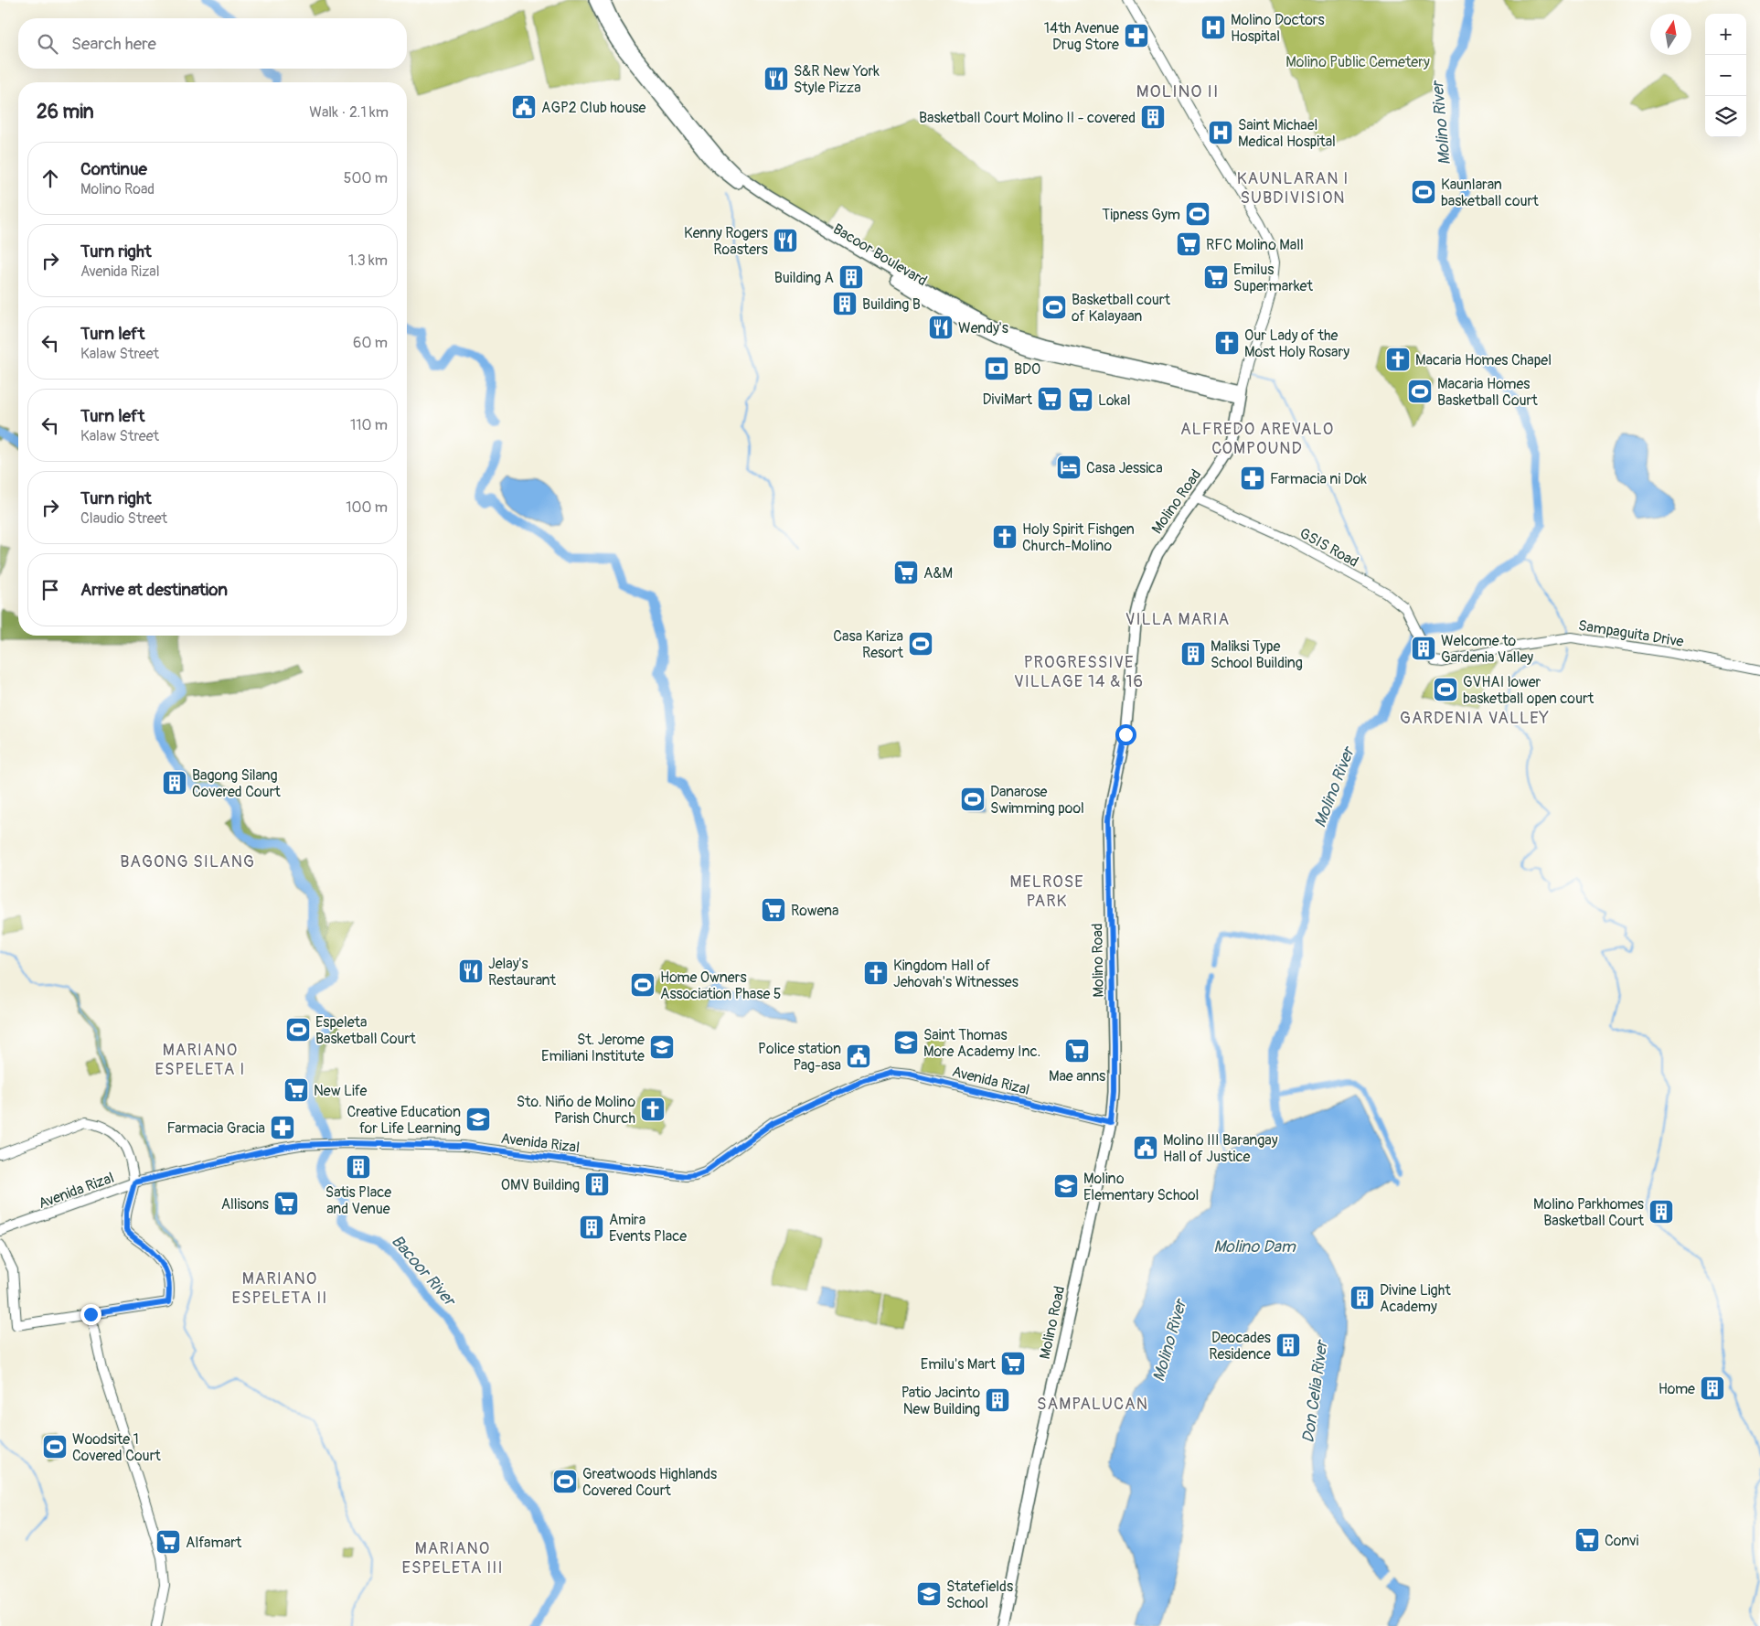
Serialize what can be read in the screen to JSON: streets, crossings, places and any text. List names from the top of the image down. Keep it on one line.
{"streets":{"main road":["Bacoor Boulevard","Molino Road","GSIS Road","Sampaguita Drive","Avenida Rizal"]},"crossings":[["Bacoor Boulevard","Molino Road"],["Molino Road","GSIS Road"],["Molino Road","Avenida Rizal"],["GSIS Road","Sampaguita Drive"]],"districts":["MOLINO II","KAUNLARAN I SUBDIVISION","ALFREDO AREVALO COMPOUND","VILLA MARIA","PROGRESSIVE VILLAGE 14 & 16","GARDENIA VALLEY","BAGONG SILANG","MELROSE PARK","MARIANO ESPELETA I","MARIANO ESPELETA II","SAMPALUCAN","MARIANO ESPELETA III"],"water":["Molino River","Molino Dam","Bacoor River","Don Celia River"],"parks":["Molino Public Cemetery"],"places":{"hospital":["Molino Doctors Hospital","Saint Michael Medical Hospital"],"pharmacy":["14th Avenue Drug Store","Farmacia ni Dok","Farmacia Gracia"],"restaurant":["S&R New York Style Pizza","Kenny Rogers Roasters","Wendy's","Jelay's Restaurant"],"public building":["AGP2 Club house","Police station Pag-asa","Molino III Barangay Hall of Justice"],"building":["Basketball Court Molino II - covered","Building A","Building B","Welcome to Gardenia Valley","Maliksi Type School Building","Bagong Silang Covered Court","Satis Place and Venue","OMV Building","Molino Parkhomes Basketball Court","Amira Events Place","Divine Light Academy","Deocades Residence","Home","Patio Jacinto New Building"],"sports":["Kaunlaran basketball court","Tipness Gym","Basketball court of Kalayaan","Macaria Homes Basketball Court","Casa Kariza Resort","GVHAI lower basketball open court","Danarose Swimming pool","Home Owners Association Phase 5","Espeleta Basketball Court","Woodsite 1 Covered Court","Greatwoods Highlands Covered Court"],"supermarket":["RFC Molino Mall","Emilus Supermarket","DiviMart","Lokal","A&M","Rowena","Mae anns","New Life","Allisons","Emilu's Mart","Convi","Alfamart"],"church":["Our Lady of the Most Holy Rosary","Macaria Homes Chapel","Holy Spirit Fishgen Church-Molino","Kingdom Hall of Jehovah's Witnesses","Sto. Niño de Molino Parish Church"],"bank":["BDO"],"hotel":["Casa Jessica"],"school or university":["Saint Thomas More Academy Inc.","St. Jerome Emiliani Institute","Creative Education for Life Learning","Molino Elementary School","Statefields School"]},"north":"top","page":{"map_buttons":["+","−"],"search":"Search here","heading":["26 min","Walk · 2.1 km"],"list":[["Continue","Molino Road","500 m"],["Turn right","Avenida Rizal","1.3 km"],["Turn left","Kalaw Street","60 m"],["Turn left","Kalaw Street","110 m"],["Turn right","Claudio Street","100 m"],"Arrive at destination"]}}
